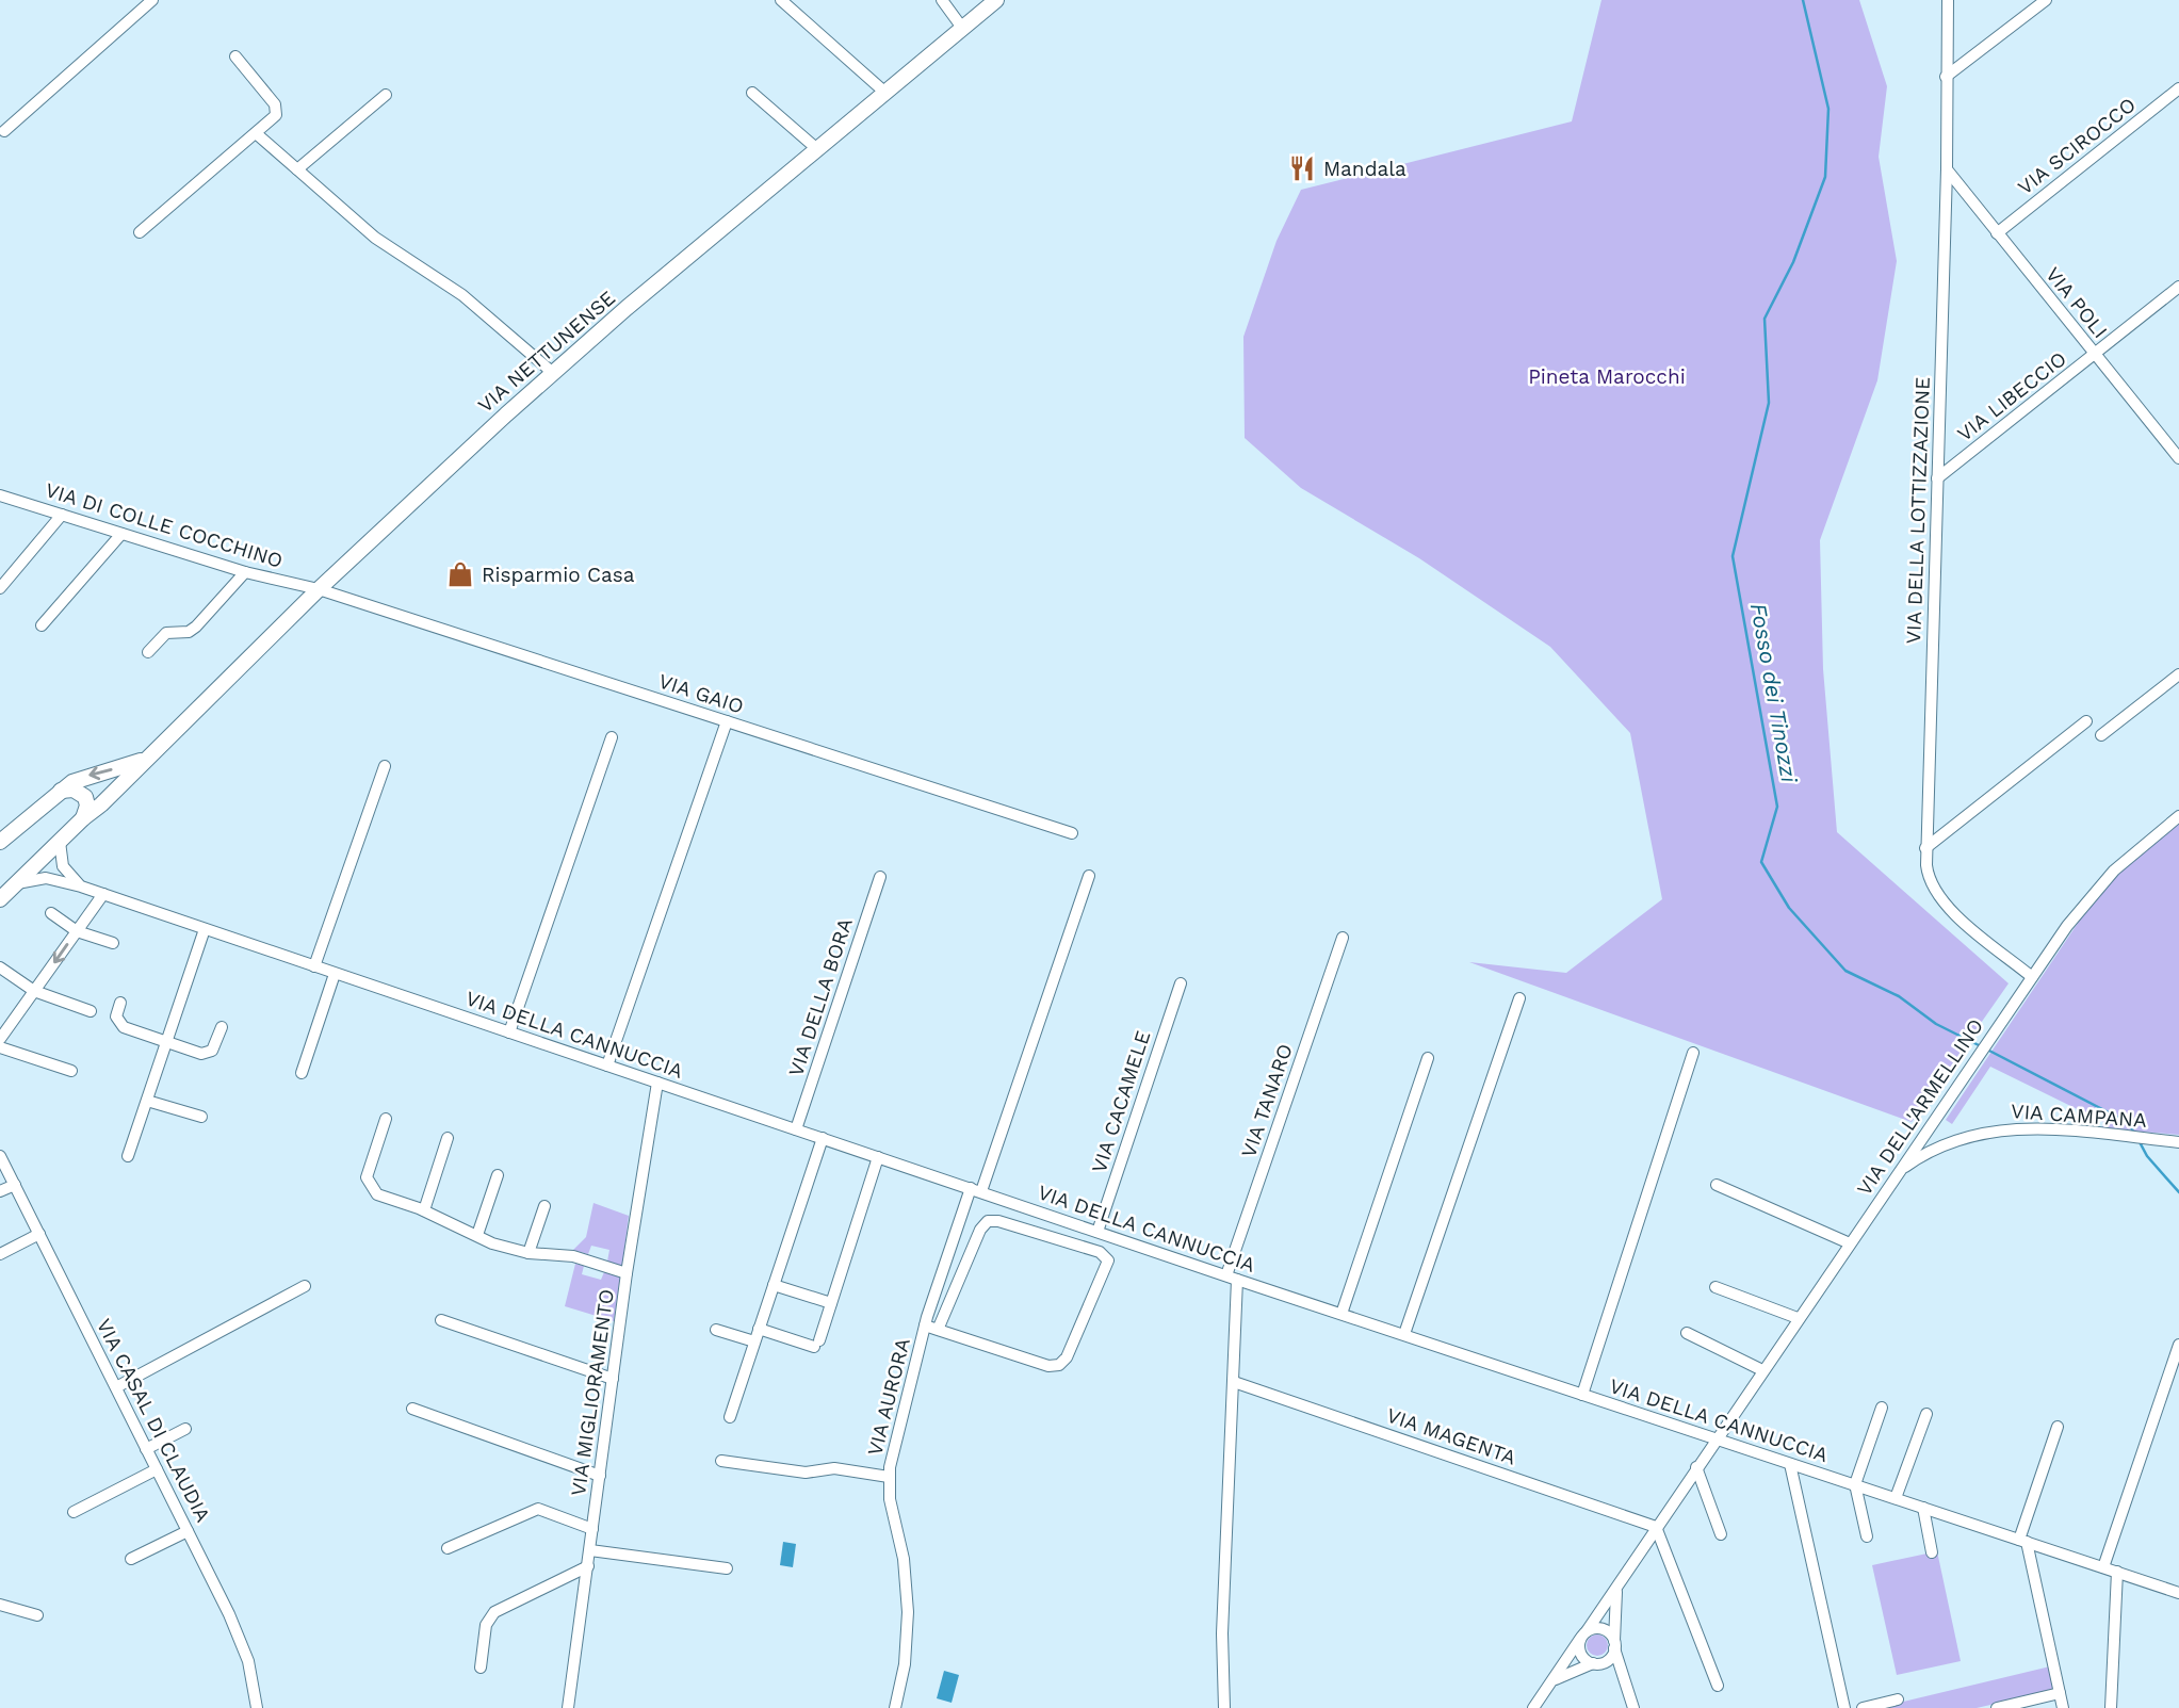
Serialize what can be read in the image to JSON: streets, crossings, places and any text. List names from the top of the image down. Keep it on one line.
{"streets":{"main road":["VIA NETTUNENSE"],"street":["VIA SCIROCCO","VIA POLI","VIA LIBECCIO","VIA DELLA LOTTIZZAZIONE","VIA DI COLLE COCCHINO","VIA GAIO","VIA DELLA BORA","VIA DELLA CANNUCCIA","VIA TANARO","VIA CACAMELE","VIA DELL'ARMELLINO","VIA CAMPANA","VIA MIGLIORAMENTO","VIA AURORA","VIA CASAL DI CLAUDIA","VIA MAGENTA"]},"crossings":[["VIA SCIROCCO","VIA POLI"],["VIA POLI","VIA LIBECCIO"],["VIA POLI","VIA DELLA LOTTIZZAZIONE"],["VIA NETTUNENSE","VIA DI COLLE COCCHINO"],["VIA NETTUNENSE","VIA GAIO"],["VIA NETTUNENSE","VIA DELLA CANNUCCIA"],["VIA LIBECCIO","VIA DELLA LOTTIZZAZIONE"],["VIA DELLA LOTTIZZAZIONE","VIA DELL'ARMELLINO"],["VIA DI COLLE COCCHINO","VIA GAIO"],["VIA DELLA BORA","VIA DELLA CANNUCCIA"],["VIA DELLA CANNUCCIA","VIA TANARO"],["VIA DELLA CANNUCCIA","VIA CACAMELE"],["VIA DELLA CANNUCCIA","VIA DELL'ARMELLINO"],["VIA DELLA CANNUCCIA","VIA MIGLIORAMENTO"],["VIA DELLA CANNUCCIA","VIA AURORA"],["VIA DELL'ARMELLINO","VIA CAMPANA"],["VIA DELL'ARMELLINO","VIA MAGENTA"]],"water":["Fosso dei Tinozzi"],"parks":["Pineta Marocchi"],"places":{"restaurant":["Mandala"],"shop":["Risparmio Casa"]}}
